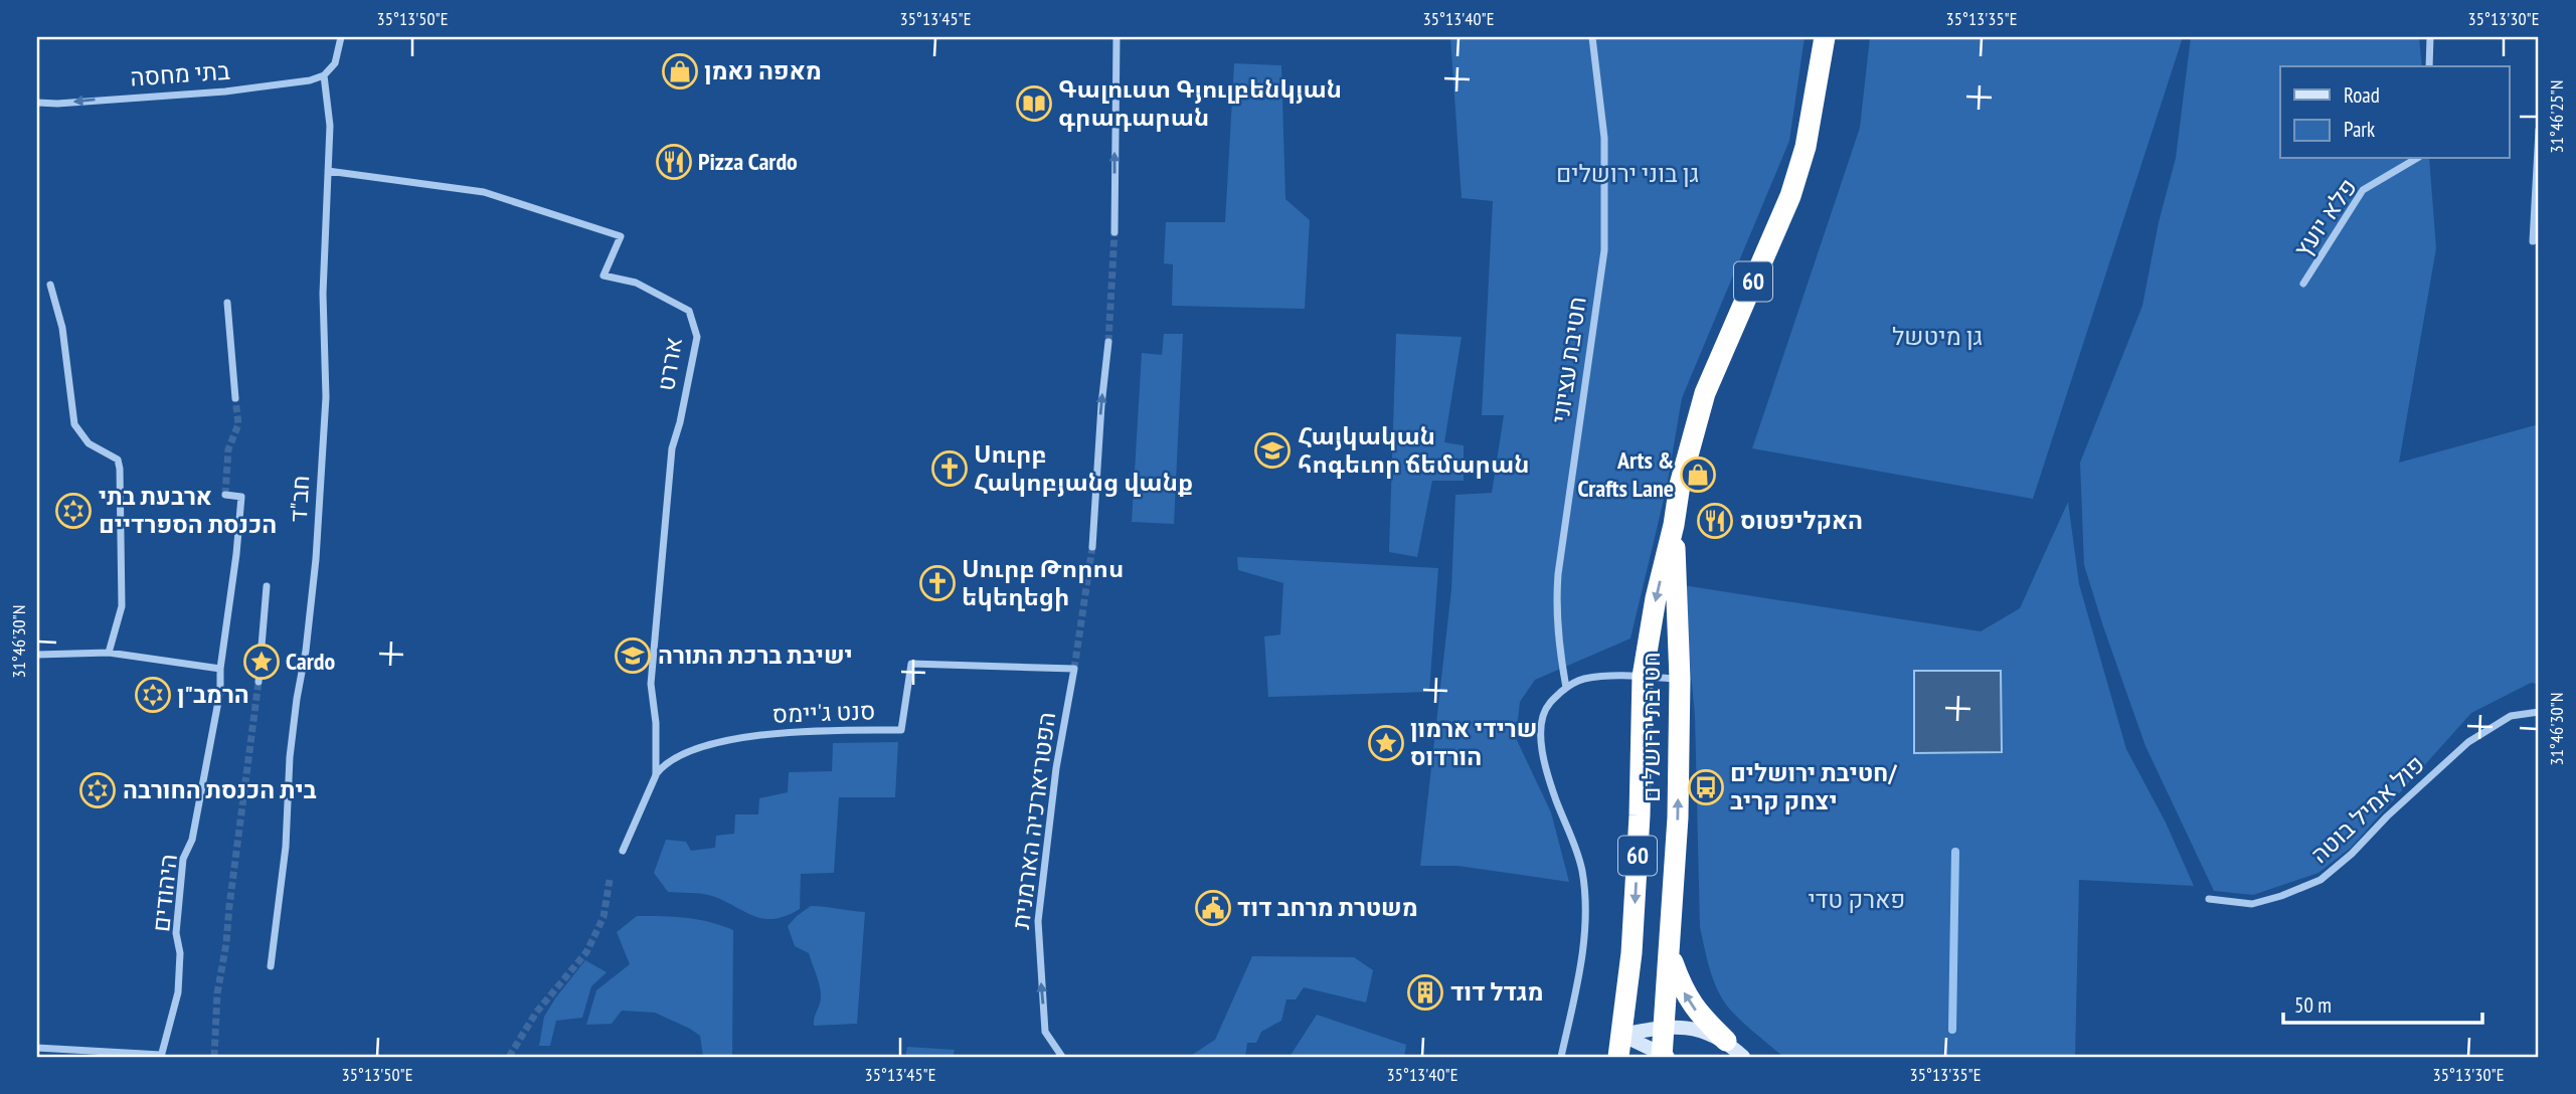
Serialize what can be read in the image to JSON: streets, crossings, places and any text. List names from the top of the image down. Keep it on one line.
{"streets":{"highway":["60","חטיבת ירושלים"],"street":["בתי מחסה","פלא יועץ","חטיבת עציוני","אררט","חב\"ד","סנט ג'יימס","פול אמיל בוטה","הפטריארכיה הארמנית","היהודים"]},"crossings":[["בתי מחסה","חב\"ד"],["60","חטיבת ירושלים"],["אררט","חב\"ד"],["אררט","סנט ג'יימס"],["סנט ג'יימס","הפטריארכיה הארמנית"]],"one_way":["בתי מחסה","הפטריארכיה הארמנית"],"parks":["גן בוני ירושלים","גן מיטשל","פארק טדי"],"places":{"shop":["מאפה נאמן","Arts & Crafts Lane"],"library":["Գալուստ Գյուլբենկյան գրադարան"],"restaurant":["Pizza Cardo","האקליפטוס"],"school or university":["Հայկական հոգեւոր ճեմարան","ישיבת ברכת התורה"],"church":["Սուրբ Հակոբյանց վանք","Սուրբ Թորոս եկեղեցի"],"synagogue":["ארבעת בתי הכנסת הספרדיים","הרמב\"ן","בית הכנסת החורבה"],"place":["Cardo","שרידי ארמון הורדוס"],"bus stop":["חטיבת ירושלים/ יצחק קריב"],"public building":["משטרת מרחב דוד"],"building":["מגדל דוד"]},"legend":["Road","Park"],"scale_bar":"50 m","coordinates":["35°13'50\"E","35°13'45\"E","35°13'40\"E","35°13'35\"E","35°13'30\"E","31°46'25\"N","31°46'30\"N"]}
